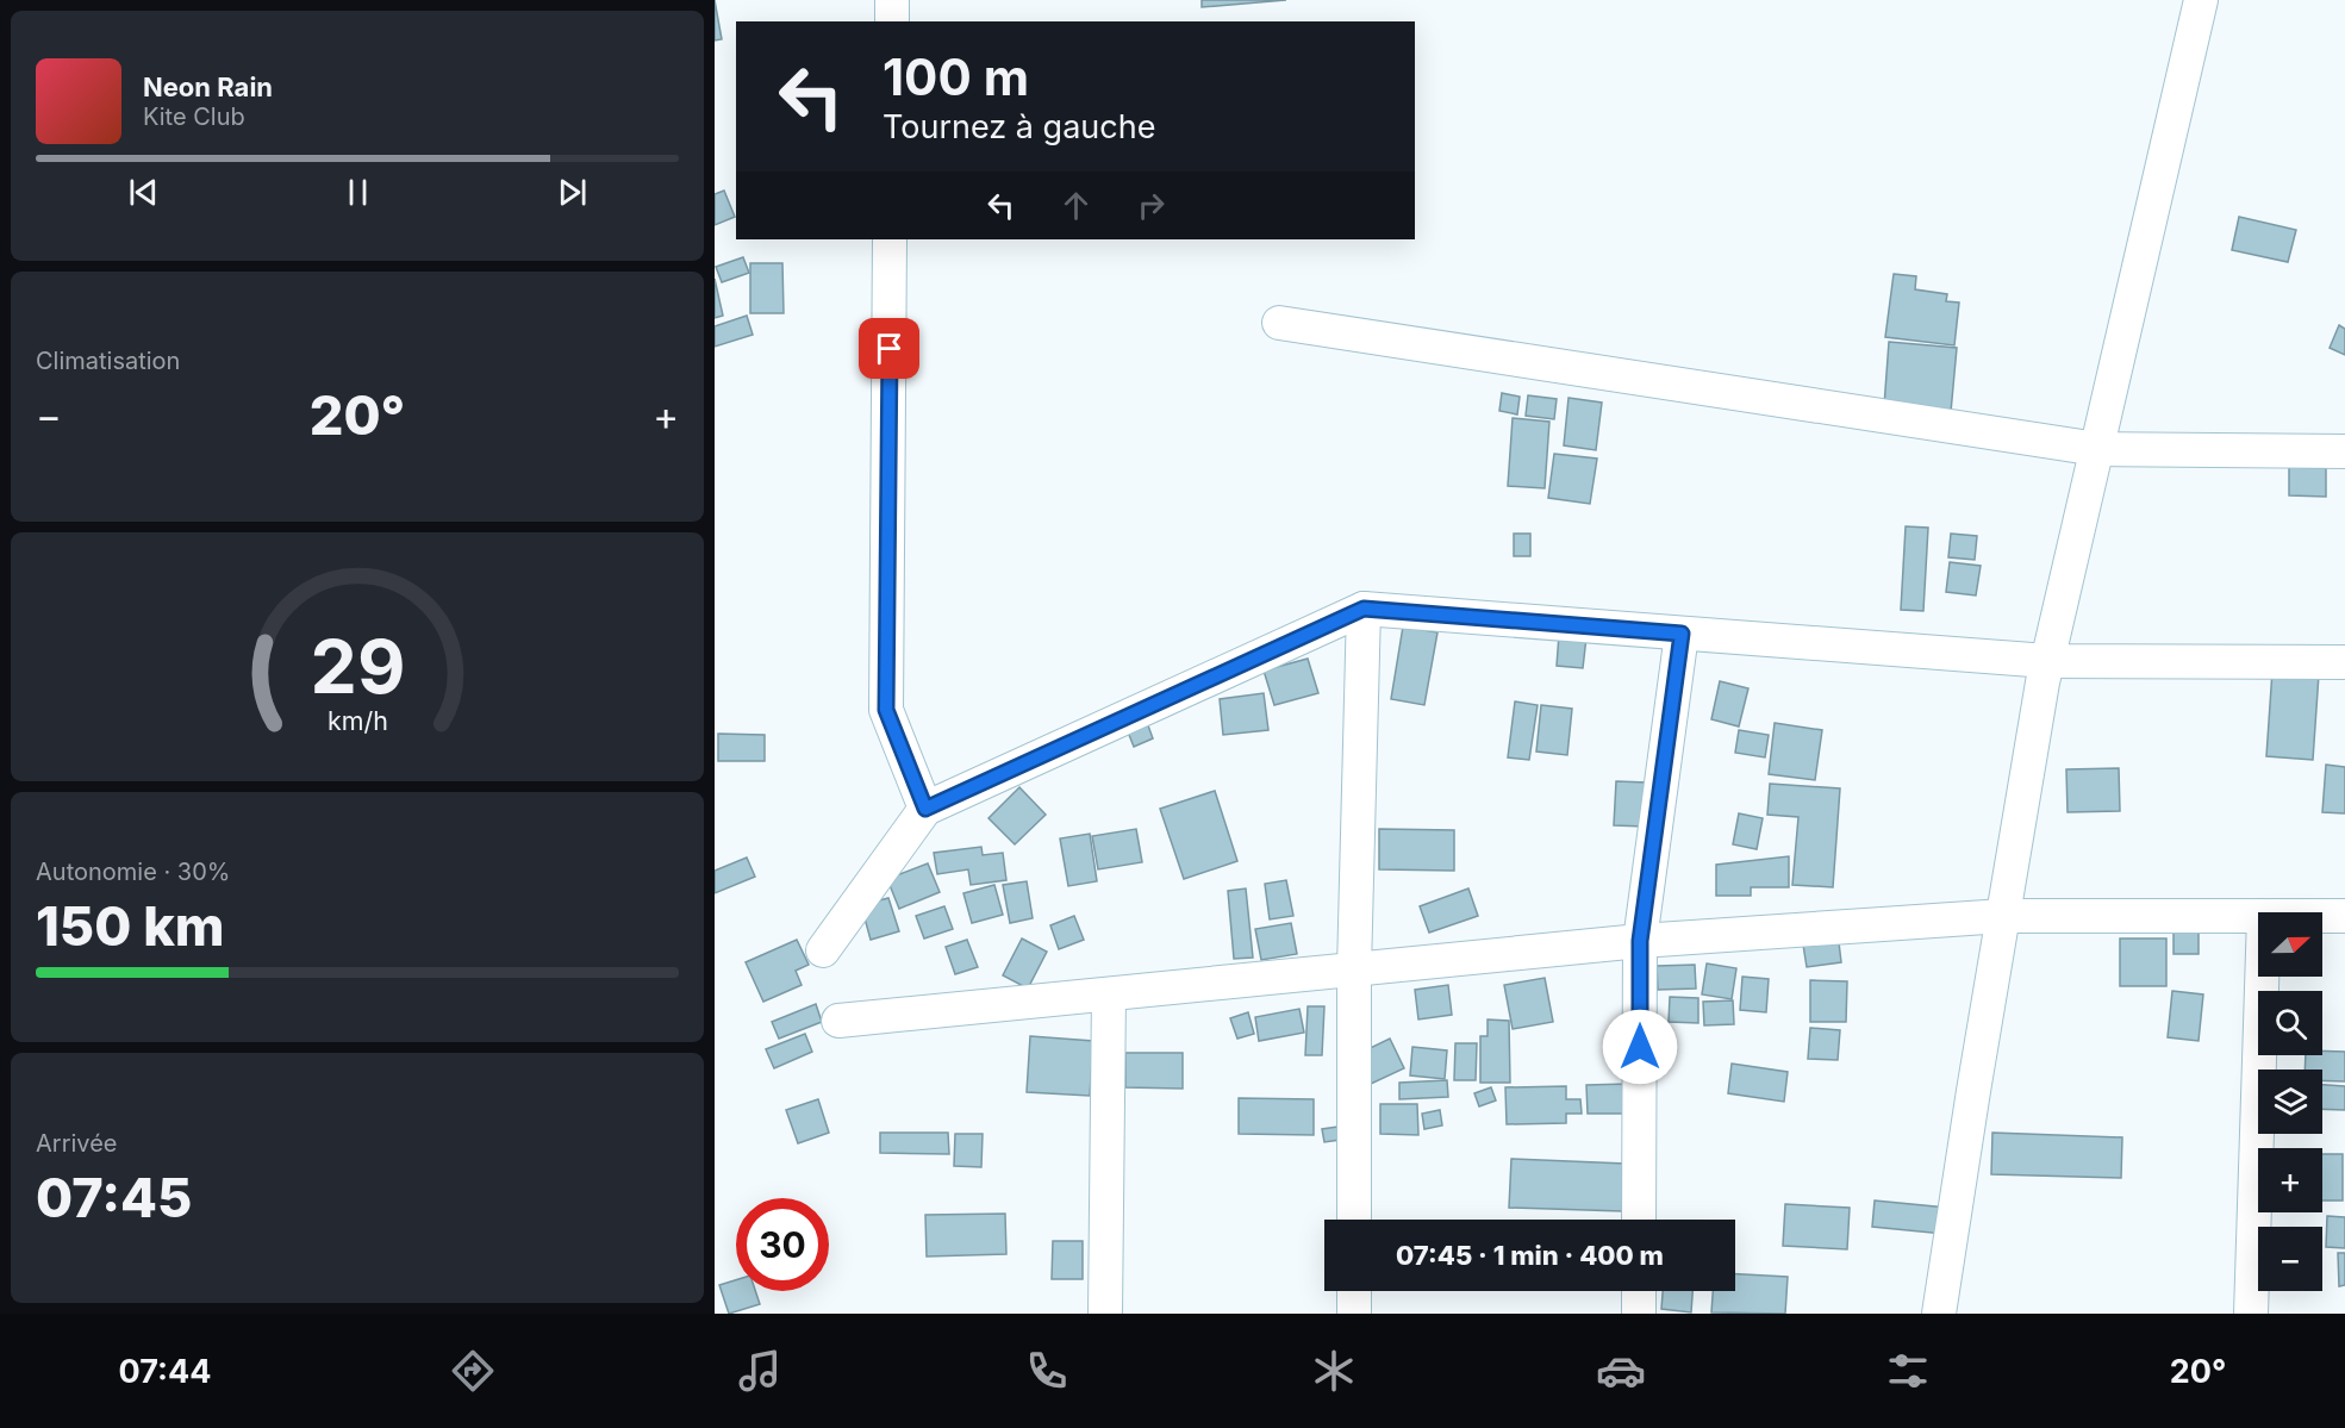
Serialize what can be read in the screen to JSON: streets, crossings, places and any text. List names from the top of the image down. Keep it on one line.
{"north":"right","page":{"turn":["100 m","Tournez à gauche"],"song":["Neon Rain","Kite Club"],"tile":["Climatisation",["Autonomie · 30%","150 km"],["Arrivée","07:45"]],"heat":["−","20°","+"],"map_buttons":["+","−"],"limit":"30","trip":"07:45 · 1 min · 400 m","tabs":["07:44","20°"],"gauge":["29","km/h"]}}
